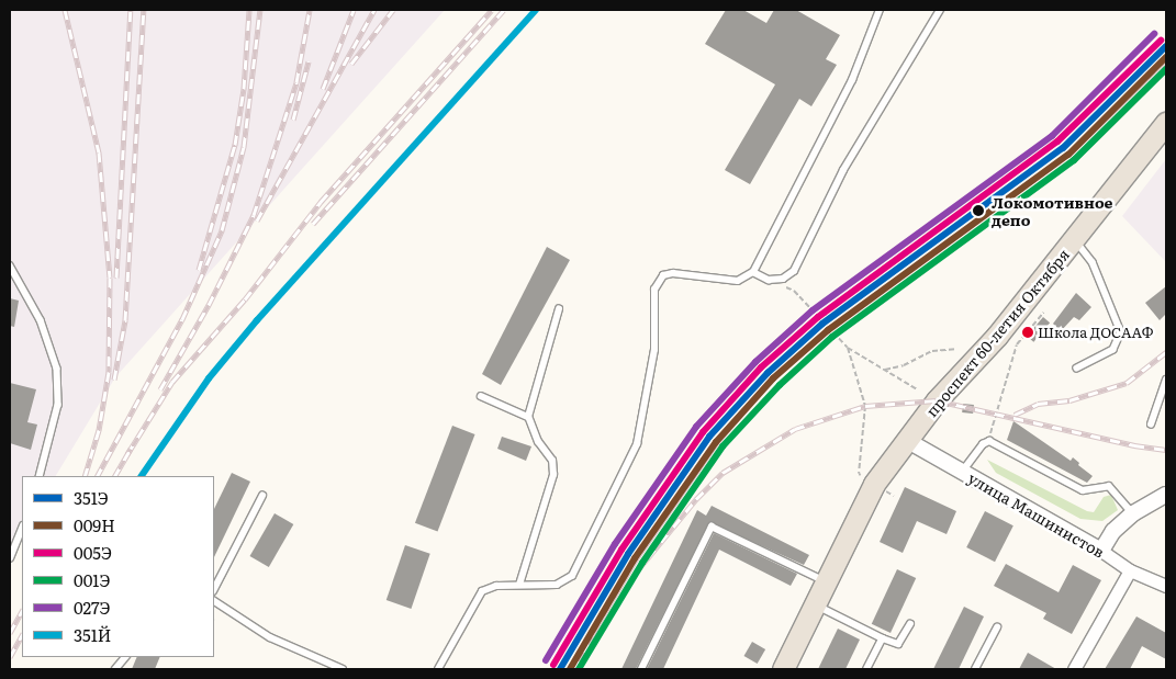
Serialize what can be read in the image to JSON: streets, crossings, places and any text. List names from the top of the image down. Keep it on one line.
{"streets":{"highway":["проспект 60-летия Октября"],"street":["улица Машинистов"]},"crossings":[["проспект 60-летия Октября","улица Машинистов"]],"places":["Локомотивное депо","Школа ДОСААФ"],"lines":["transit line 351Й","transit line 027Э","transit line 005Э","transit line 351Э","transit line 009Н","transit line 001Э"],"legend":["351Э","009Н","005Э","001Э","027Э","351Й"]}
